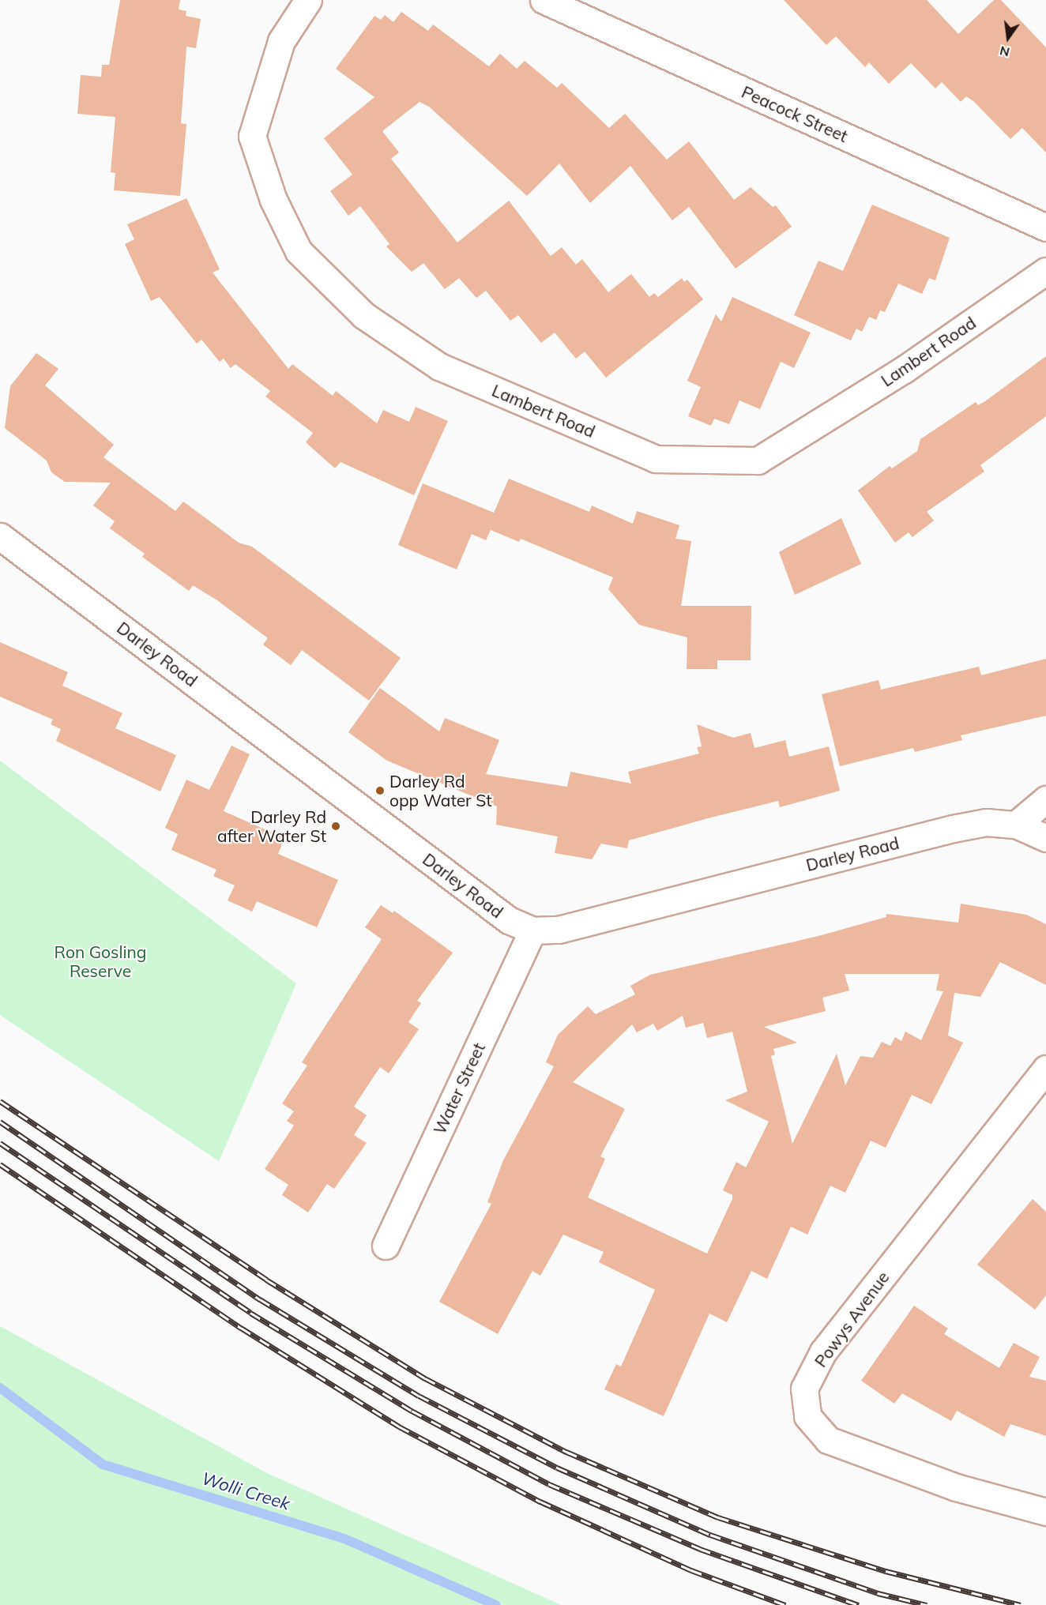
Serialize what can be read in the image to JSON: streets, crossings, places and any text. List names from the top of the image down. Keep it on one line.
{"streets":{"street":["Peacock Street","Lambert Road","Darley Road","Water Street","Powys Avenue"]},"crossings":[["Darley Road","Water Street"]],"water":["Wolli Creek"],"parks":["Ron Gosling Reserve"],"places":["Darley Rd opp Water St","Darley Rd after Water St"],"north":"bottom"}
